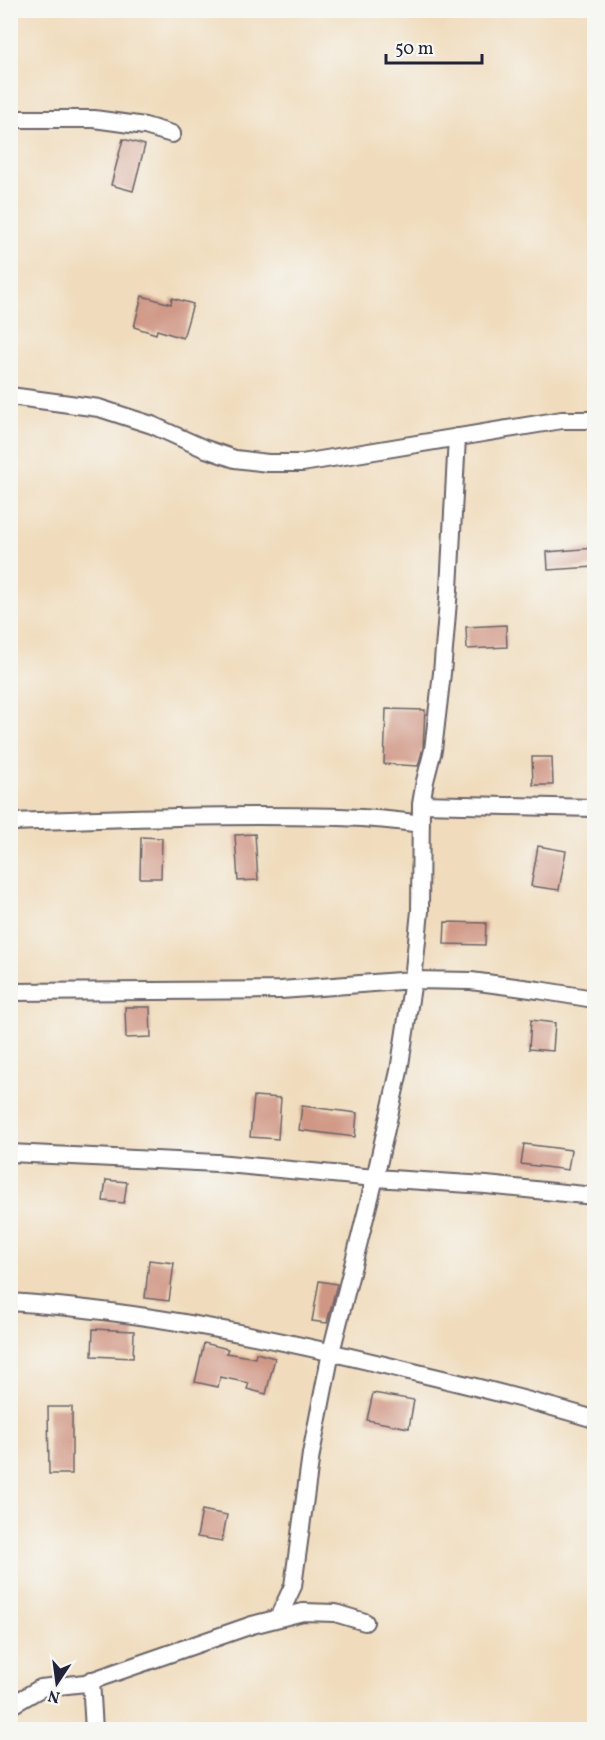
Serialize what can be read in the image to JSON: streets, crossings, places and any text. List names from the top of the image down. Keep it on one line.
{"scale_bar":"50 m","north":"bottom"}
